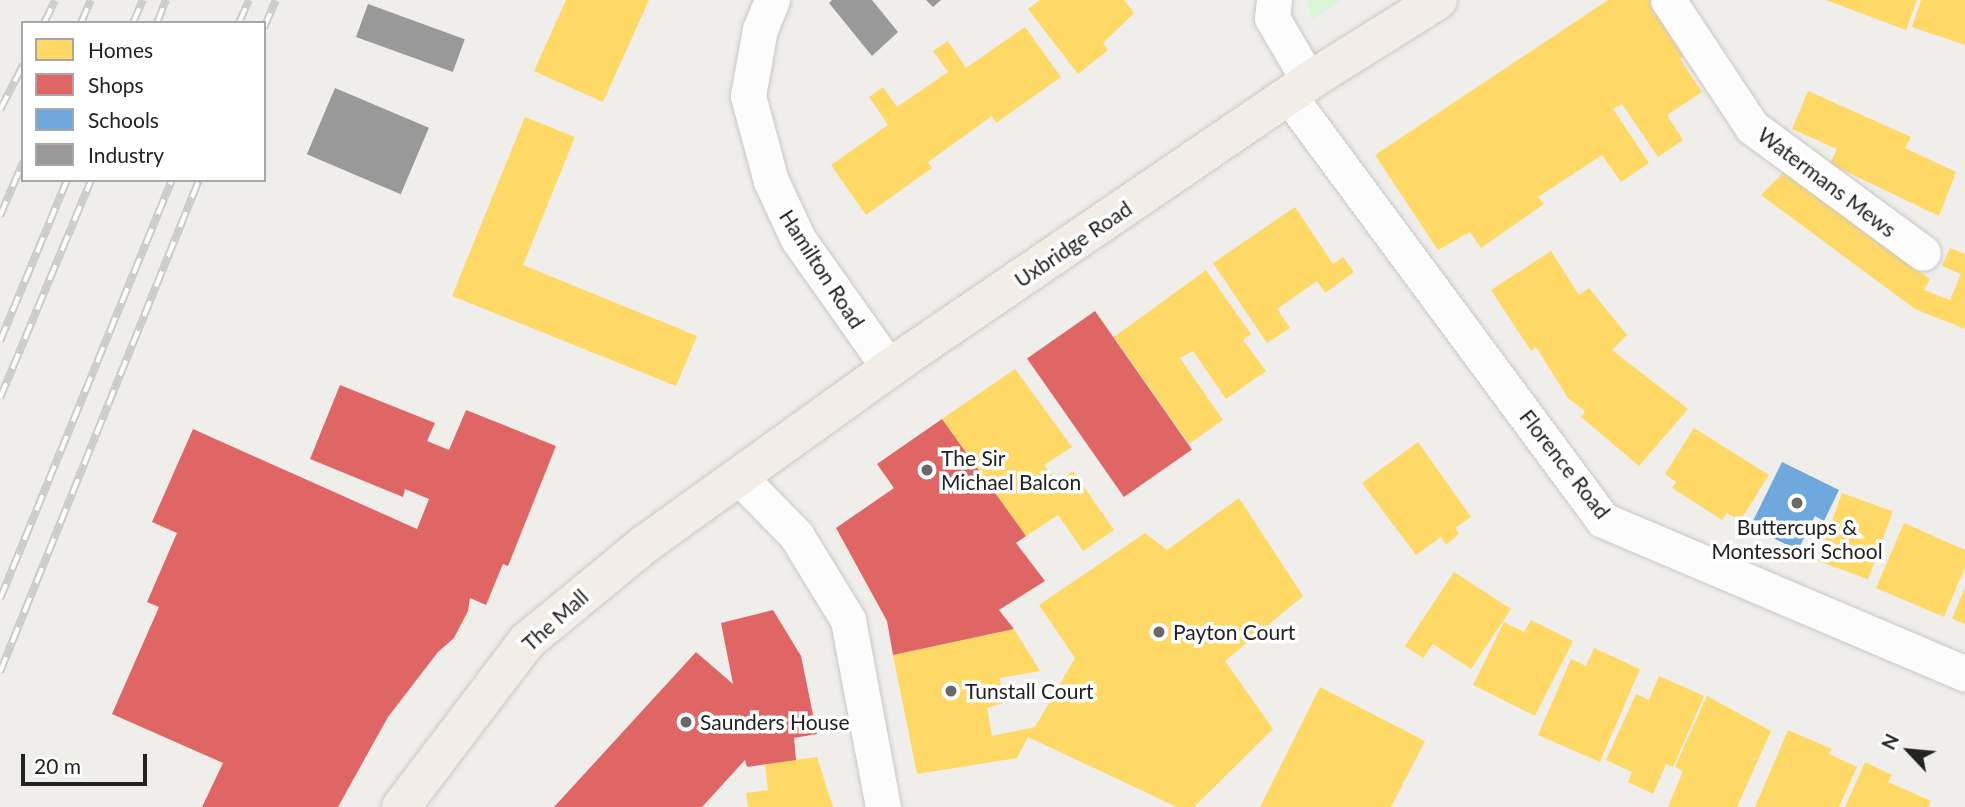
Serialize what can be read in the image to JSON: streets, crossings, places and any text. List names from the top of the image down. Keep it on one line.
{"streets":{"main road":["Uxbridge Road","The Mall"],"street":["Watermans Mews","Hamilton Road","Florence Road"]},"crossings":[["Uxbridge Road","Hamilton Road"],["Uxbridge Road","Florence Road"],["Uxbridge Road","The Mall"]],"places":["The Sir Michael Balcon","Buttercups & Montessori School","Payton Court","Tunstall Court","Saunders House"],"legend":["Homes","Shops","Schools","Industry"],"scale_bar":"20 m","north":"top left"}
